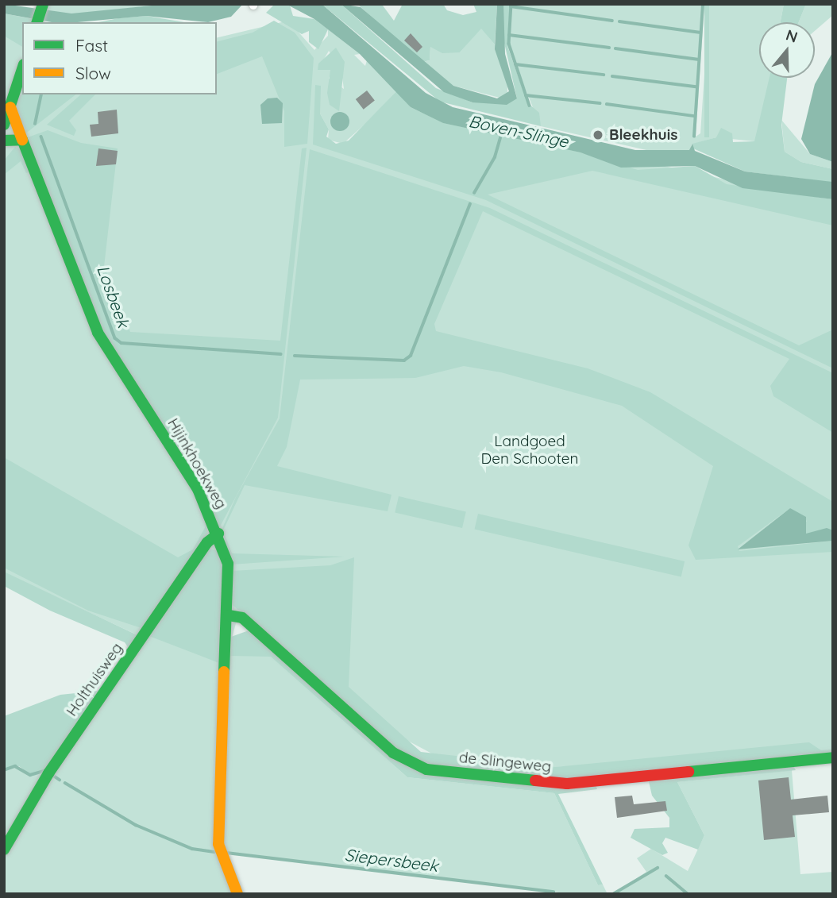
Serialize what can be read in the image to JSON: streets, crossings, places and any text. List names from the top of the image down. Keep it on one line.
{"streets":{"street":["Hijinkhoekweg","Holthuisweg","de Slingeweg"]},"crossings":[["Hijinkhoekweg","Holthuisweg"],["Hijinkhoekweg","de Slingeweg"]],"water":["Boven-Slinge","Losbeek","Siepersbeek"],"parks":["Landgoed Den Schooten"],"places":["Bleekhuis"],"legend":["Fast","Slow"],"north":"top"}
